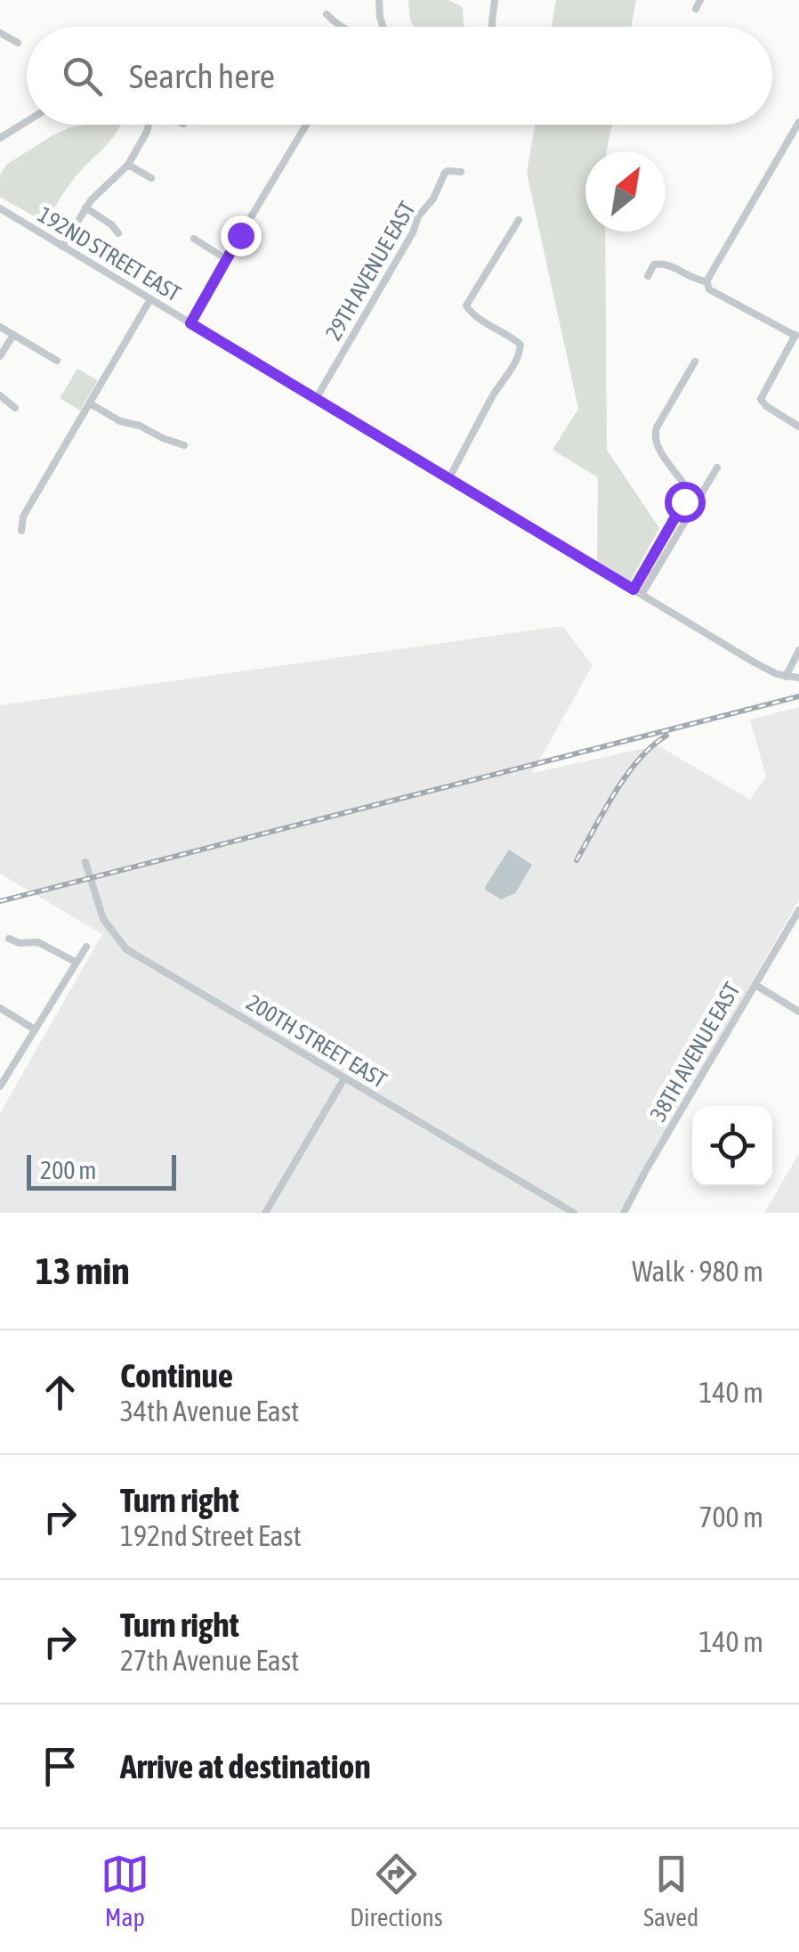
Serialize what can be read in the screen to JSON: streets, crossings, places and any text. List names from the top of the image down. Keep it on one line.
{"streets":{"street":["192ND STREET EAST","29TH AVENUE EAST","200TH STREET EAST","38TH AVENUE EAST"]},"crossings":[["192ND STREET EAST","29TH AVENUE EAST"]],"scale_bar":"200 m","north":"top right","page":{"search":"Search here","scale":"200 m","heading":["13 min","Walk · 980 m"],"list":[["Continue","34th Avenue East","140 m"],["Turn right","192nd Street East","700 m"],["Turn right","27th Avenue East","140 m"],"Arrive at destination"],"nav":["Map","Directions","Saved"]}}
